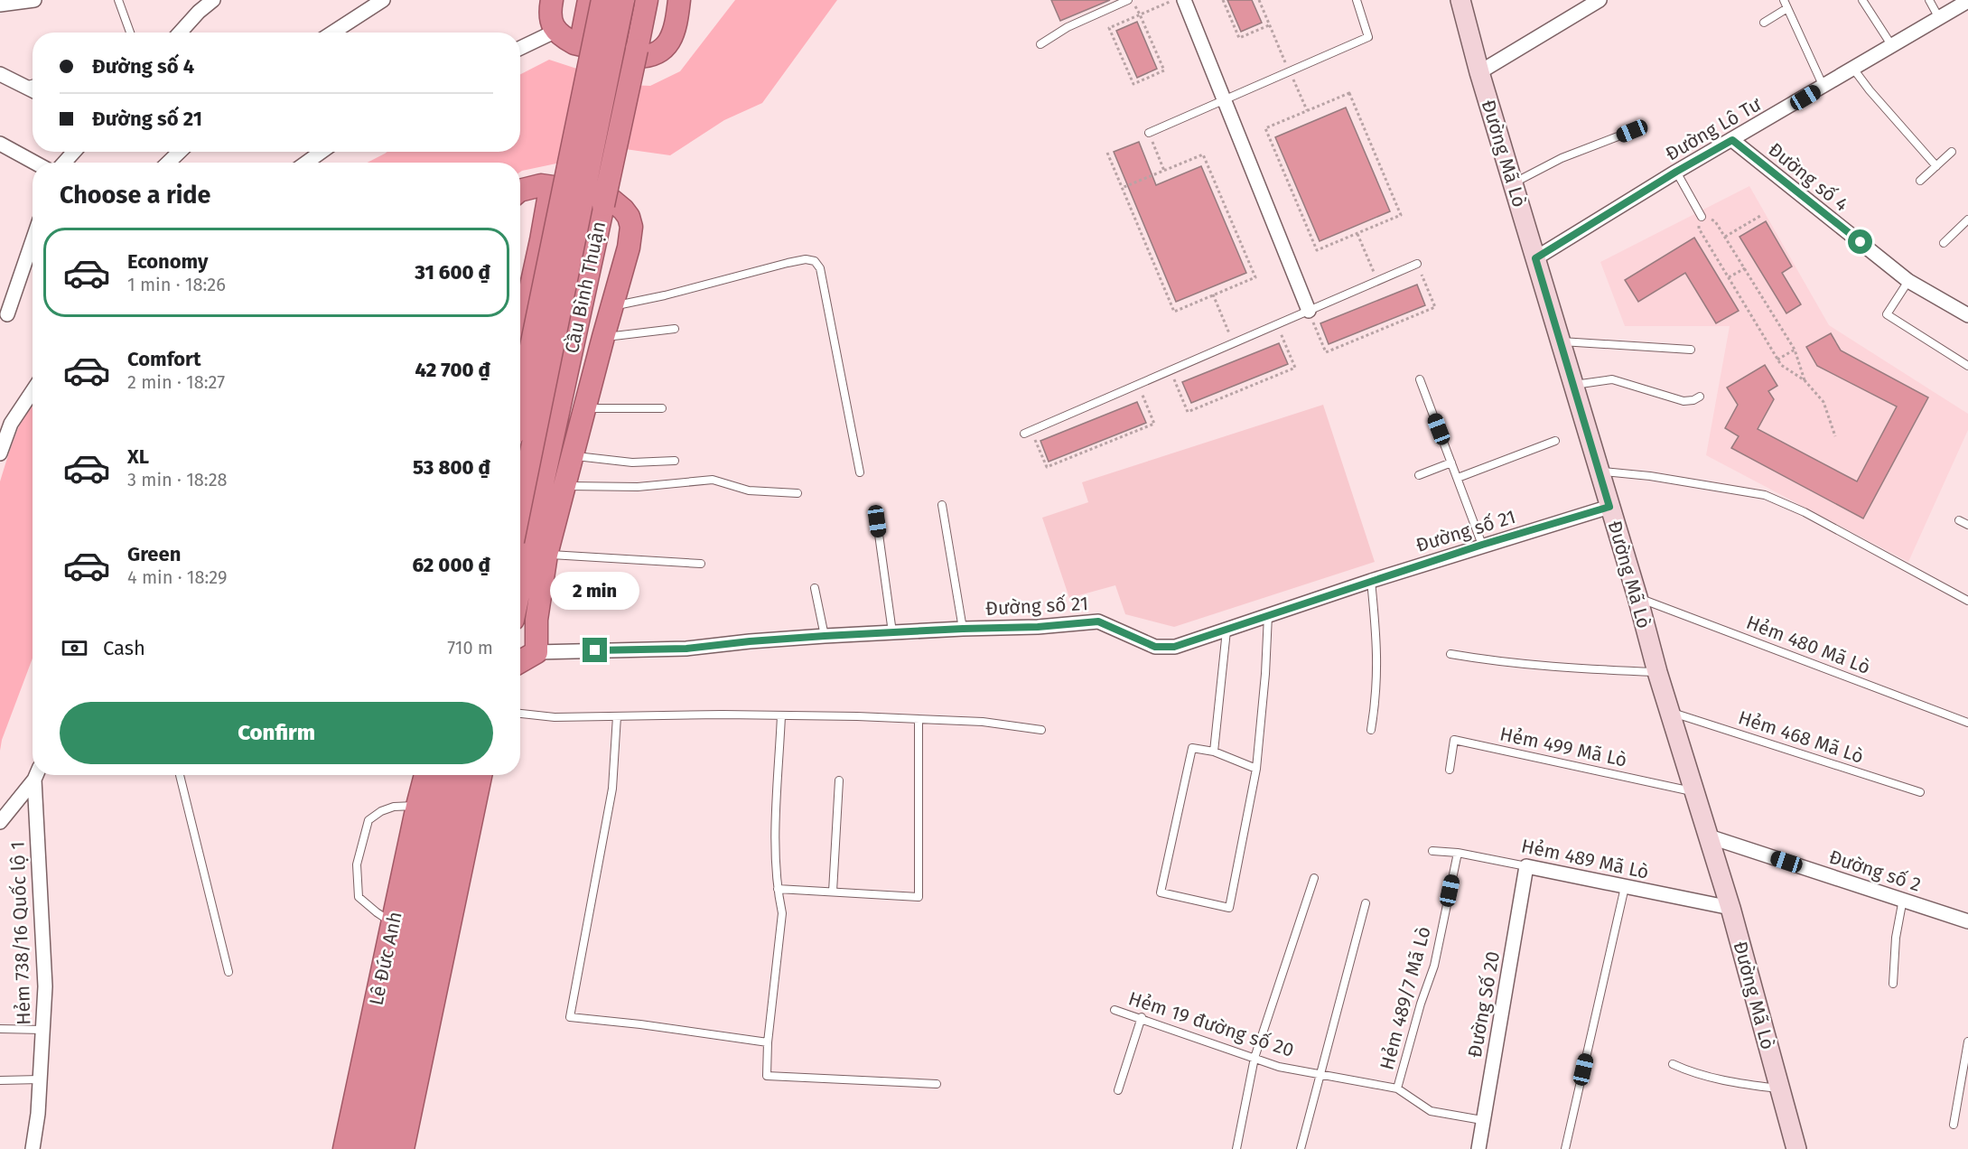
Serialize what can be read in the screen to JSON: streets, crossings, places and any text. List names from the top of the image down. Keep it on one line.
{"streets":{"highway":["Cầu Bình Thuận","Lê Đức Anh"],"main road":["Đường Mã Lò"],"street":["Đường Lô Tư","Đường số 4","Đường số 21","Hẻm 489 Mã Lò","Đường số 2","Hẻm 738/16 Quốc lộ 1","Đường Số 20"],"lane":["Hẻm 480 Mã Lò","Hẻm 468 Mã Lò","Hẻm 499 Mã Lò","Hẻm 489/7 Mã Lò","Hẻm 19 đường số 20"]},"crossings":[["Đường Lô Tư","Đường Mã Lò"],["Đường Lô Tư","Đường số 4"],["Đường Mã Lò","Đường số 21"],["Đường Mã Lò","Hẻm 480 Mã Lò"],["Đường Mã Lò","Hẻm 468 Mã Lò"],["Đường Mã Lò","Hẻm 499 Mã Lò"],["Đường Mã Lò","Hẻm 489 Mã Lò"],["Đường Mã Lò","Đường số 2"],["Hẻm 489 Mã Lò","Hẻm 489/7 Mã Lò"],["Hẻm 489 Mã Lò","Đường Số 20"],["Hẻm 489/7 Mã Lò","Hẻm 19 đường số 20"],["Đường Số 20","Hẻm 19 đường số 20"]],"page":{"banner":["Đường số 4","Đường số 21"],"heading":"Choose a ride","list":[{"name":"Economy","note":"1 min · 18:26","value":"31 600 ₫"},{"name":"Comfort","note":"2 min · 18:27","value":"42 700 ₫"},{"name":"XL","note":"3 min · 18:28","value":"53 800 ₫"},{"name":"Green","note":"4 min · 18:29","value":"62 000 ₫"}],"bubble":"2 min","pay":["Cash","710 m"],"buttons":"Confirm"}}
